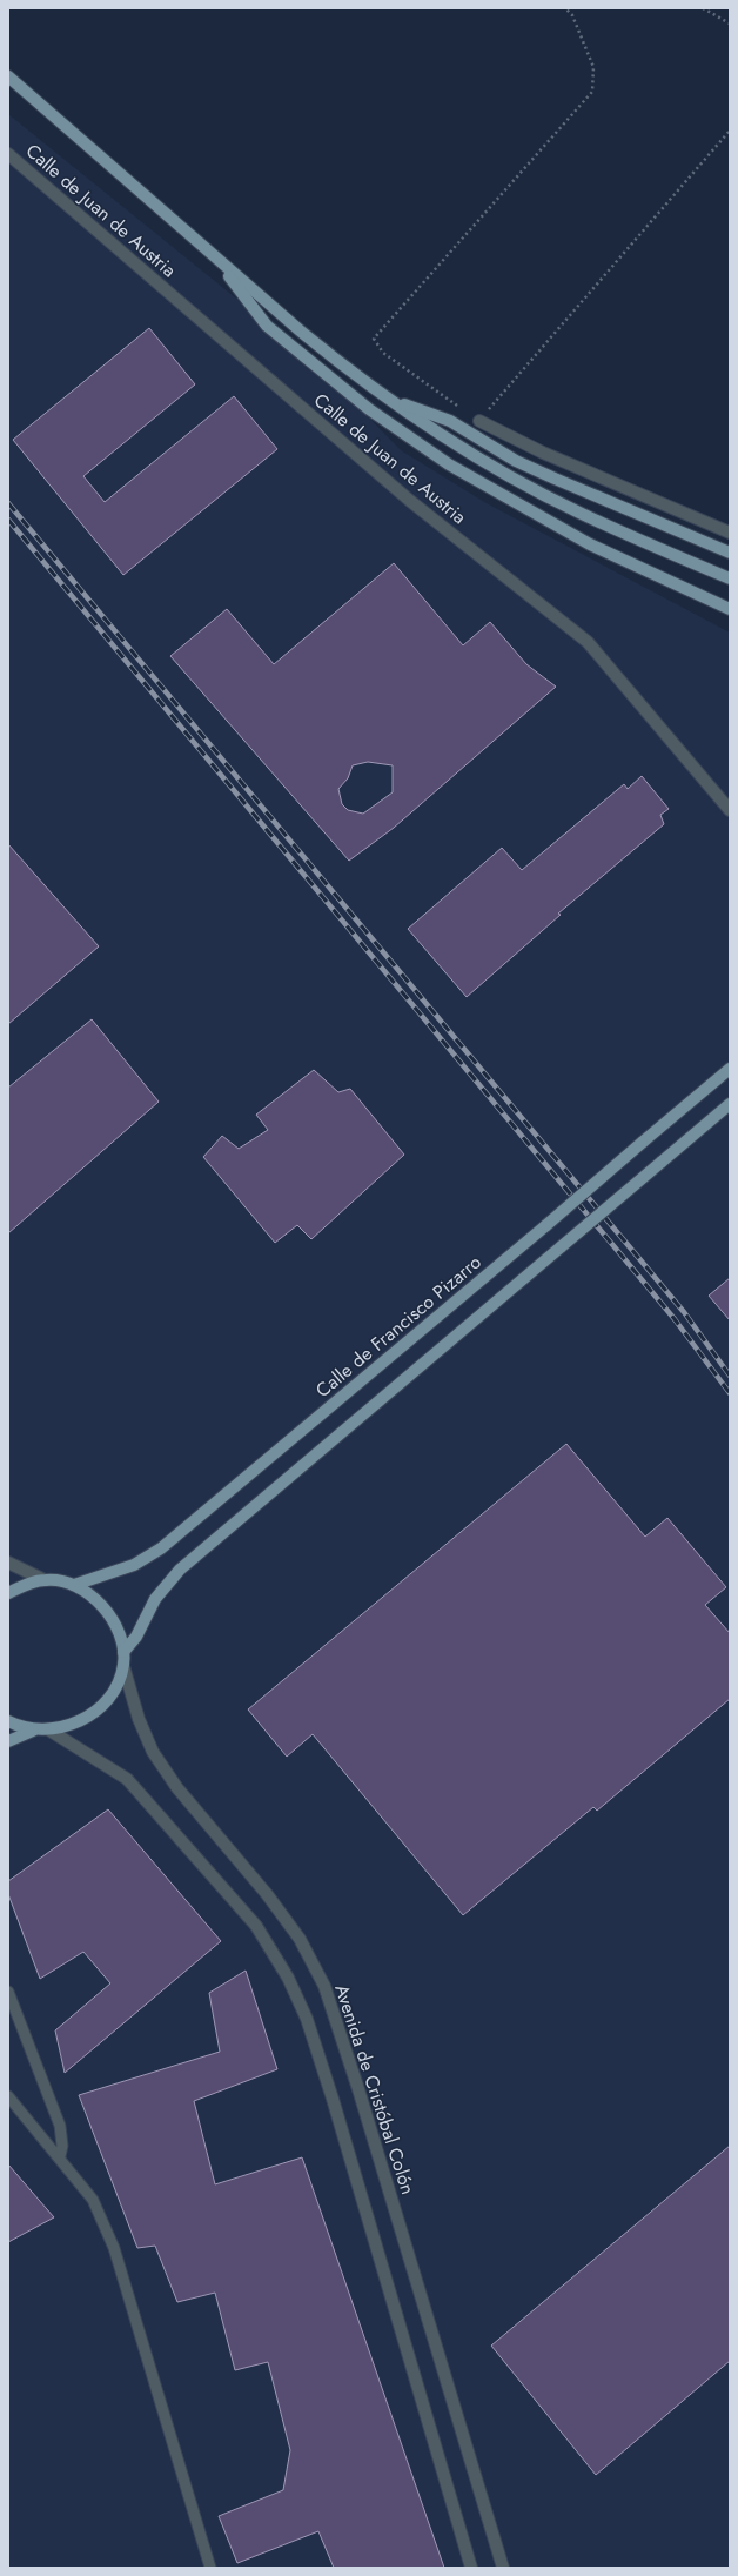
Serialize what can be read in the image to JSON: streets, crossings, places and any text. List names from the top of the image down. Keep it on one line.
{"streets":{"main road":["Calle de Francisco Pizarro"],"street":["Calle de Juan de Austria","Avenida de Cristóbal Colón"]}}
